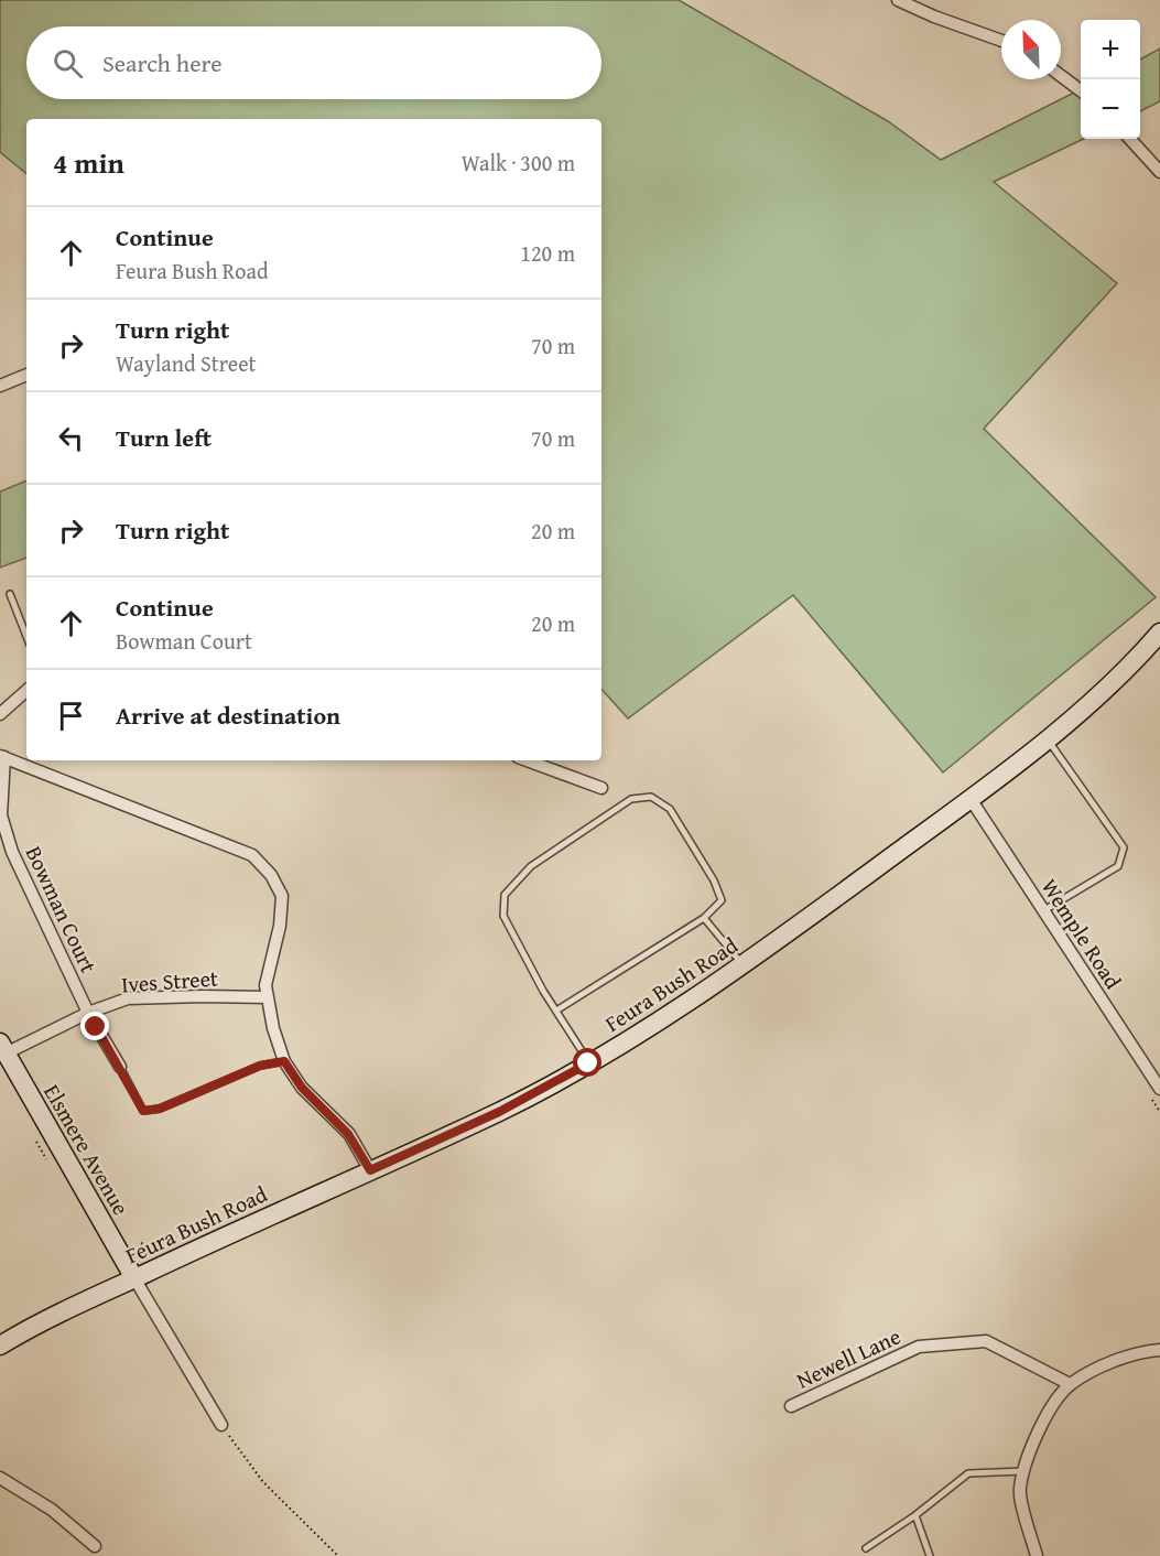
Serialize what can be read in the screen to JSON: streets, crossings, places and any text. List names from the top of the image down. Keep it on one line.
{"streets":{"main road":["Feura Bush Road","Elsmere Avenue"],"street":["Bowman Court","Wemple Road","Ives Street","Newell Lane"]},"crossings":[["Bowman Court","Ives Street"],["Wemple Road","Feura Bush Road"],["Ives Street","Elsmere Avenue"],["Feura Bush Road","Elsmere Avenue"]],"north":"top left","page":{"map_buttons":["+","−"],"search":"Search here","heading":["4 min","Walk · 300 m"],"list":[["Continue","Feura Bush Road","120 m"],["Turn right","Wayland Street","70 m"],["Turn left","70 m"],["Turn right","20 m"],["Continue","Bowman Court","20 m"],"Arrive at destination"]}}
